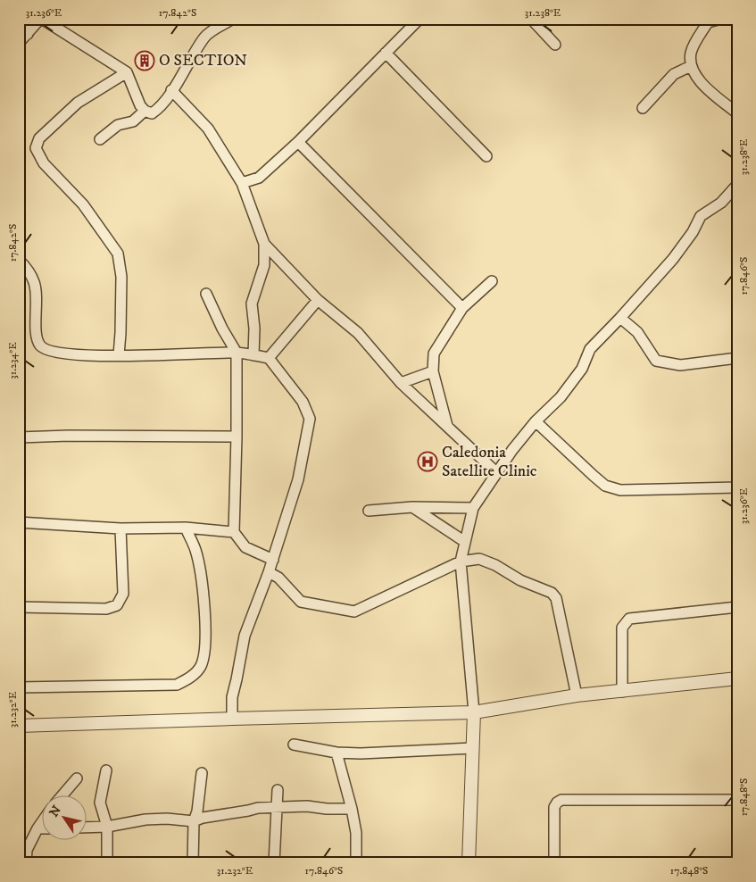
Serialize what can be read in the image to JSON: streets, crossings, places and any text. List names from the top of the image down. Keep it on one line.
{"places":{"building":["O SECTION"],"hospital":["Caledonia Satellite Clinic"]},"north":"top left","coordinates":["31.236°E","17.842°S","31.238°E","17.846°S","31.234°E","31.232°E","17.848°S"]}
